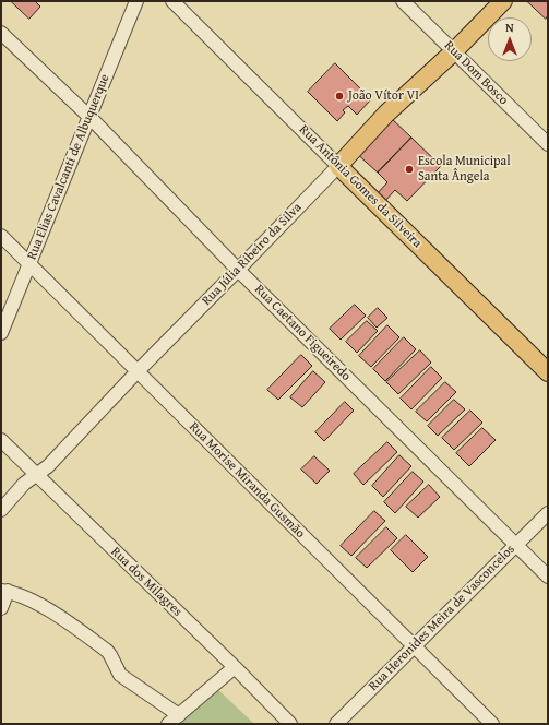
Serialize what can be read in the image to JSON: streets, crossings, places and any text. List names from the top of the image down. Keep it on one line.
{"streets":{"main road":["Rua Antônia Gomes da Silveira","Rua Júlia Ribeiro da Silva"],"street":["Rua Dom Bosco","Rua Elias Cavalcanti de Albuquerque","Rua Caetano Figueiredo","Rua Morise Miranda Gusmão","Rua dos Milagres","Rua Heronides Meira de Vasconcelos"]},"crossings":[["Rua Dom Bosco","Rua Júlia Ribeiro da Silva"],["Rua Elias Cavalcanti de Albuquerque","Rua Caetano Figueiredo"],["Rua Elias Cavalcanti de Albuquerque","Rua Morise Miranda Gusmão"],["Rua Antônia Gomes da Silveira","Rua Júlia Ribeiro da Silva"],["Rua Júlia Ribeiro da Silva","Rua Caetano Figueiredo"],["Rua Júlia Ribeiro da Silva","Rua Morise Miranda Gusmão"],["Rua Júlia Ribeiro da Silva","Rua dos Milagres"],["Rua Caetano Figueiredo","Rua Heronides Meira de Vasconcelos"],["Rua Morise Miranda Gusmão","Rua Heronides Meira de Vasconcelos"]],"places":["João Vítor VI","Escola Municipal Santa Ângela"],"north":"top"}
